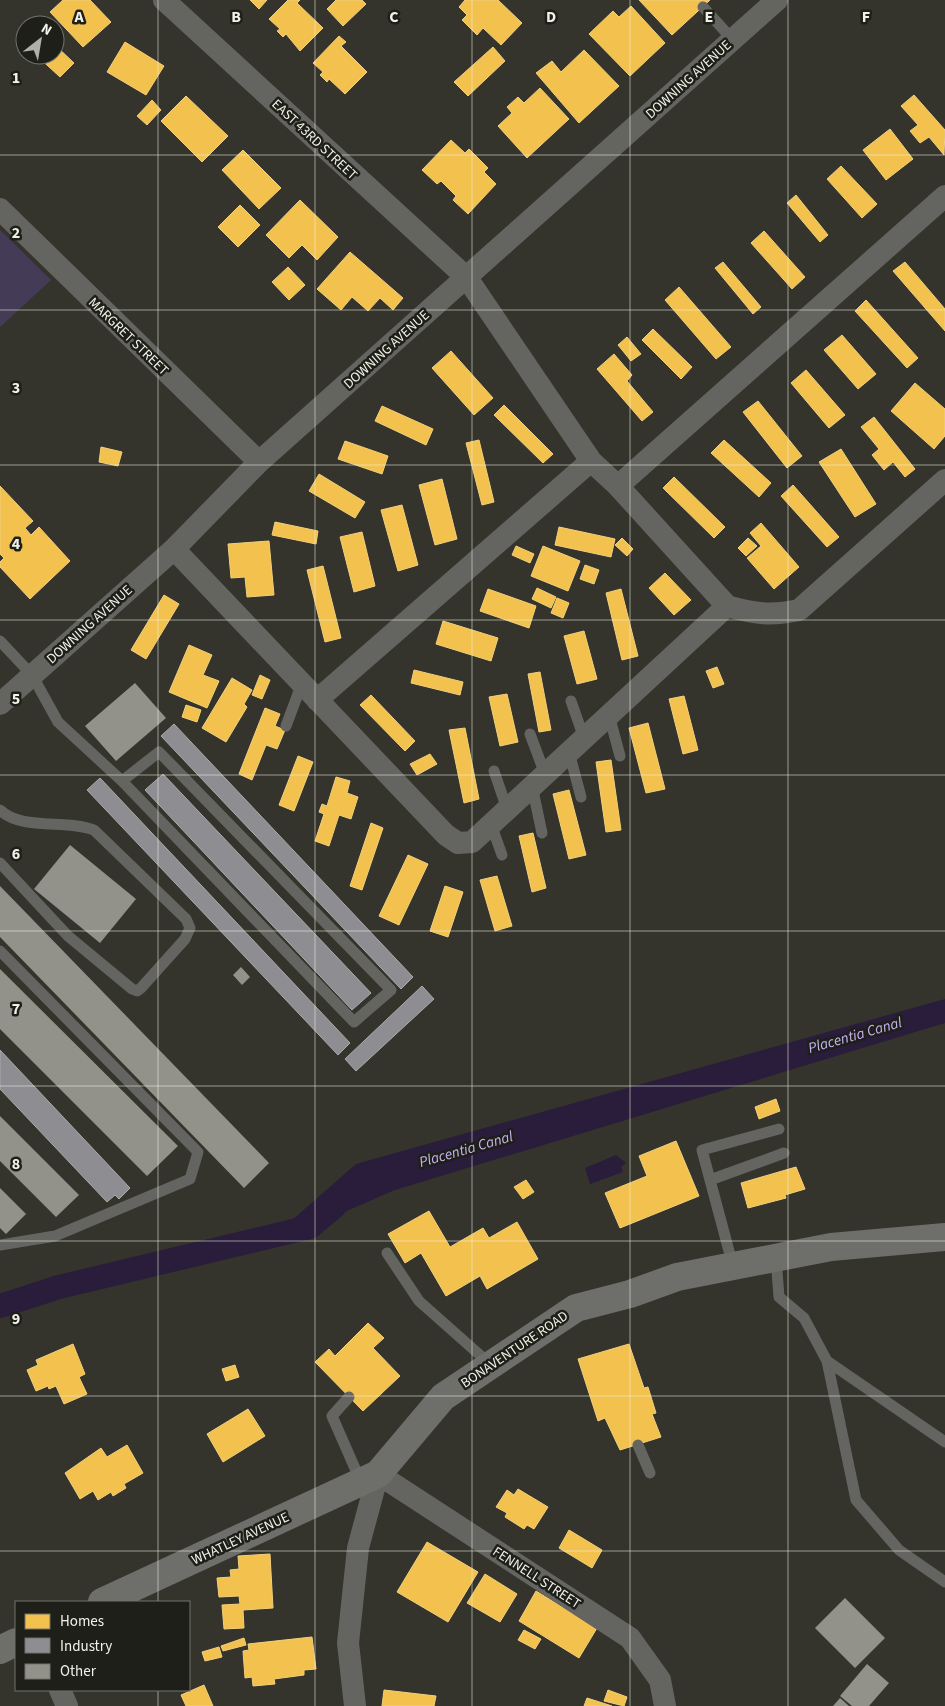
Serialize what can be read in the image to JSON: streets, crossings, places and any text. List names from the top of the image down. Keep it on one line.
{"streets":{"street":["DOWNING AVENUE","EAST 43RD STREET","MARGRET STREET","BONAVENTURE ROAD","WHATLEY AVENUE","FENNELL STREET"]},"crossings":[["DOWNING AVENUE","EAST 43RD STREET"],["DOWNING AVENUE","MARGRET STREET"],["BONAVENTURE ROAD","WHATLEY AVENUE"],["BONAVENTURE ROAD","FENNELL STREET"],["WHATLEY AVENUE","FENNELL STREET"]],"water":["Placentia Canal"],"legend":["Homes","Industry","Other"],"north":"top right","grid":{"columns":["A","B","C","D","E","F"],"rows":["1","2","3","4","5","6","7","8","9"]}}
